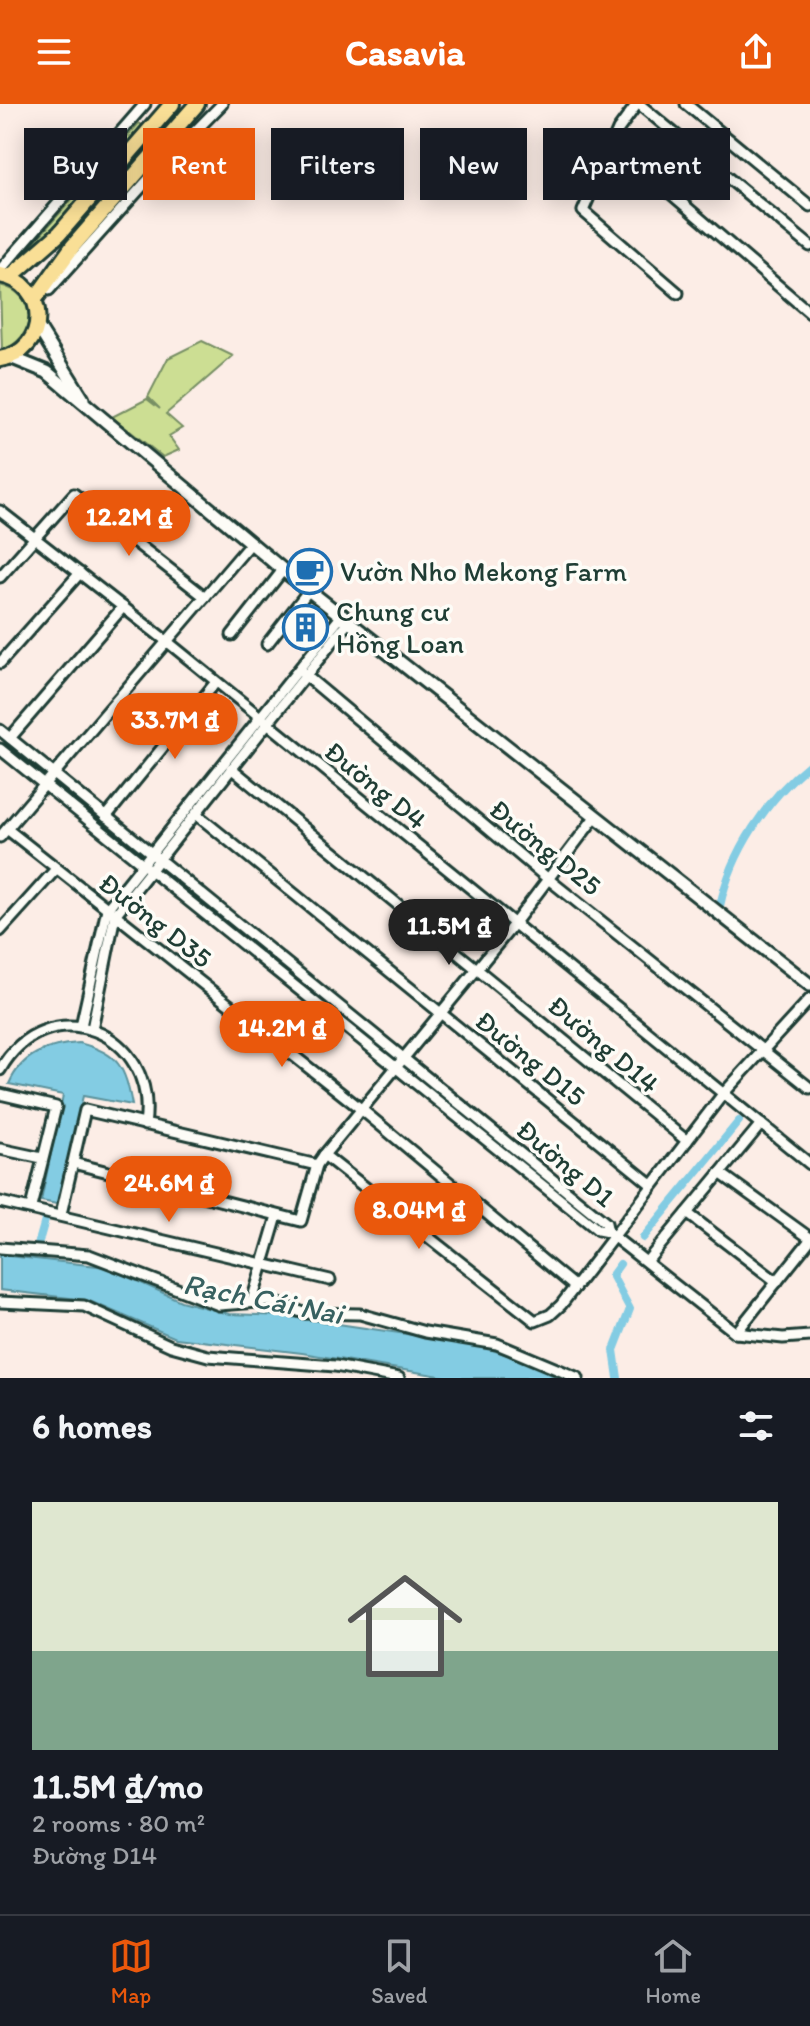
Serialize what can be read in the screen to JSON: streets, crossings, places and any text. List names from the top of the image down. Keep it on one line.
{"streets":{"street":["Đường D4","Đường D25","Đường D35","Đường D14","Đường D15","Đường D1"]},"water":["Rạch Cái Nai"],"places":{"cafe":["Vườn Nho Mekong Farm"],"building":["Chung cư Hồng Loan"]},"page":{"header":"Casavia","chip":["Buy","Rent","Filters","New","Apartment"],"price":["12.2M ₫","33.7M ₫","11.5M ₫","14.2M ₫","24.6M ₫","8.04M ₫"],"heading":"6 homes","list":[{"name":"11.5M ₫/mo","note":"2 rooms · 80 m² · Đường D14"}],"tabs":["Map","Saved","Home"]}}
